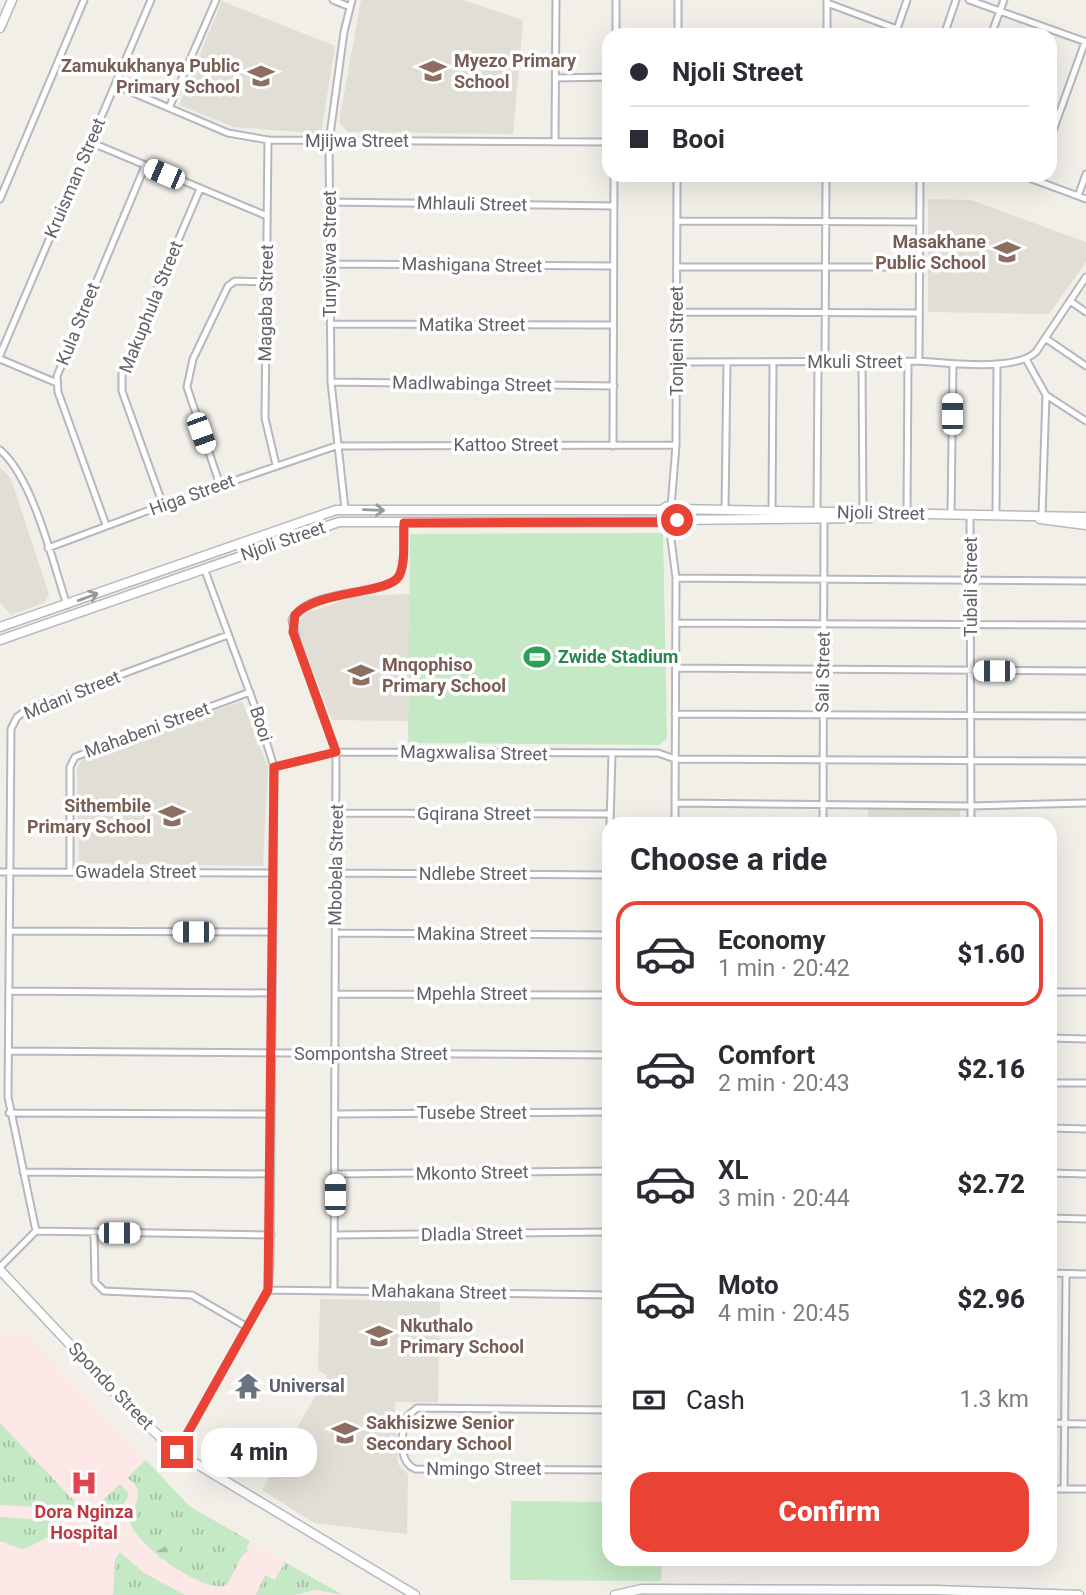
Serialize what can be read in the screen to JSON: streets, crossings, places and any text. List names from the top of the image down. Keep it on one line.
{"streets":{"main road":["Njoli Street","Spondo Street"],"street":["Mjijwa Street","Kruisman Street","Mhlauli Street","Tunyiswa Street","Mashigana Street","Magaba Street","Makuphula Street","Kula Street","Matika Street","Tonjeni Street","Mkuli Street","Madlwabinga Street","Kattoo Street","Higa Street","Tubali Street","Sali Street","Mdani Street","Booi","Mahabeni Street","Magxwalisa Street","Gqirana Street","Mbobela Street","Gwadela Street","Ndlebe Street","Makina Street","Mpehla Street","Sompontsha Street","Tusebe Street","Mkonto Street","Dladla Street","Mahakana Street","Nmingo Street"]},"crossings":[["Mjijwa Street","Kruisman Street"],["Mjijwa Street","Tunyiswa Street"],["Mjijwa Street","Magaba Street"],["Mhlauli Street","Tunyiswa Street"],["Tunyiswa Street","Mashigana Street"],["Tunyiswa Street","Matika Street"],["Tunyiswa Street","Madlwabinga Street"],["Tunyiswa Street","Kattoo Street"],["Tunyiswa Street","Higa Street"],["Tunyiswa Street","Njoli Street"],["Magaba Street","Higa Street"],["Makuphula Street","Higa Street"],["Kula Street","Higa Street"],["Tonjeni Street","Mkuli Street"],["Tonjeni Street","Kattoo Street"],["Tonjeni Street","Njoli Street"],["Mkuli Street","Sali Street"],["Kattoo Street","Higa Street"],["Njoli Street","Tubali Street"],["Njoli Street","Sali Street"],["Njoli Street","Booi"],["Njoli Street","Mbobela Street"],["Tubali Street","Magxwalisa Street"],["Sali Street","Magxwalisa Street"],["Mdani Street","Booi"],["Mdani Street","Gwadela Street"],["Mdani Street","Sompontsha Street"],["Booi","Mahabeni Street"],["Booi","Magxwalisa Street"],["Booi","Gwadela Street"],["Booi","Sompontsha Street"],["Booi","Mahakana Street"],["Booi","Spondo Street"],["Mahabeni Street","Gwadela Street"],["Magxwalisa Street","Mbobela Street"],["Gqirana Street","Mbobela Street"],["Mbobela Street","Ndlebe Street"],["Mbobela Street","Makina Street"],["Mbobela Street","Mpehla Street"],["Mbobela Street","Sompontsha Street"],["Mbobela Street","Tusebe Street"],["Mbobela Street","Mkonto Street"],["Mbobela Street","Dladla Street"],["Mbobela Street","Mahakana Street"]],"places":{"school or university":["Myezo Primary School","Zamukukhanya Public Primary School","Masakhane Public School","Mnqophiso Primary School","Sithembile Primary School","Nkuthalo Primary School","Sakhisizwe Senior Secondary School"],"sports":["Zwide Stadium"],"temple":["Universal"],"hospital":["Dora Nginza Hospital"]},"page":{"banner":["Njoli Street","Booi"],"heading":"Choose a ride","list":[{"name":"Economy","note":"1 min · 20:42","value":"$1.60"},{"name":"Comfort","note":"2 min · 20:43","value":"$2.16"},{"name":"XL","note":"3 min · 20:44","value":"$2.72"},{"name":"Moto","note":"4 min · 20:45","value":"$2.96"}],"pay":["Cash","1.3 km"],"bubble":"4 min","buttons":"Confirm"}}
